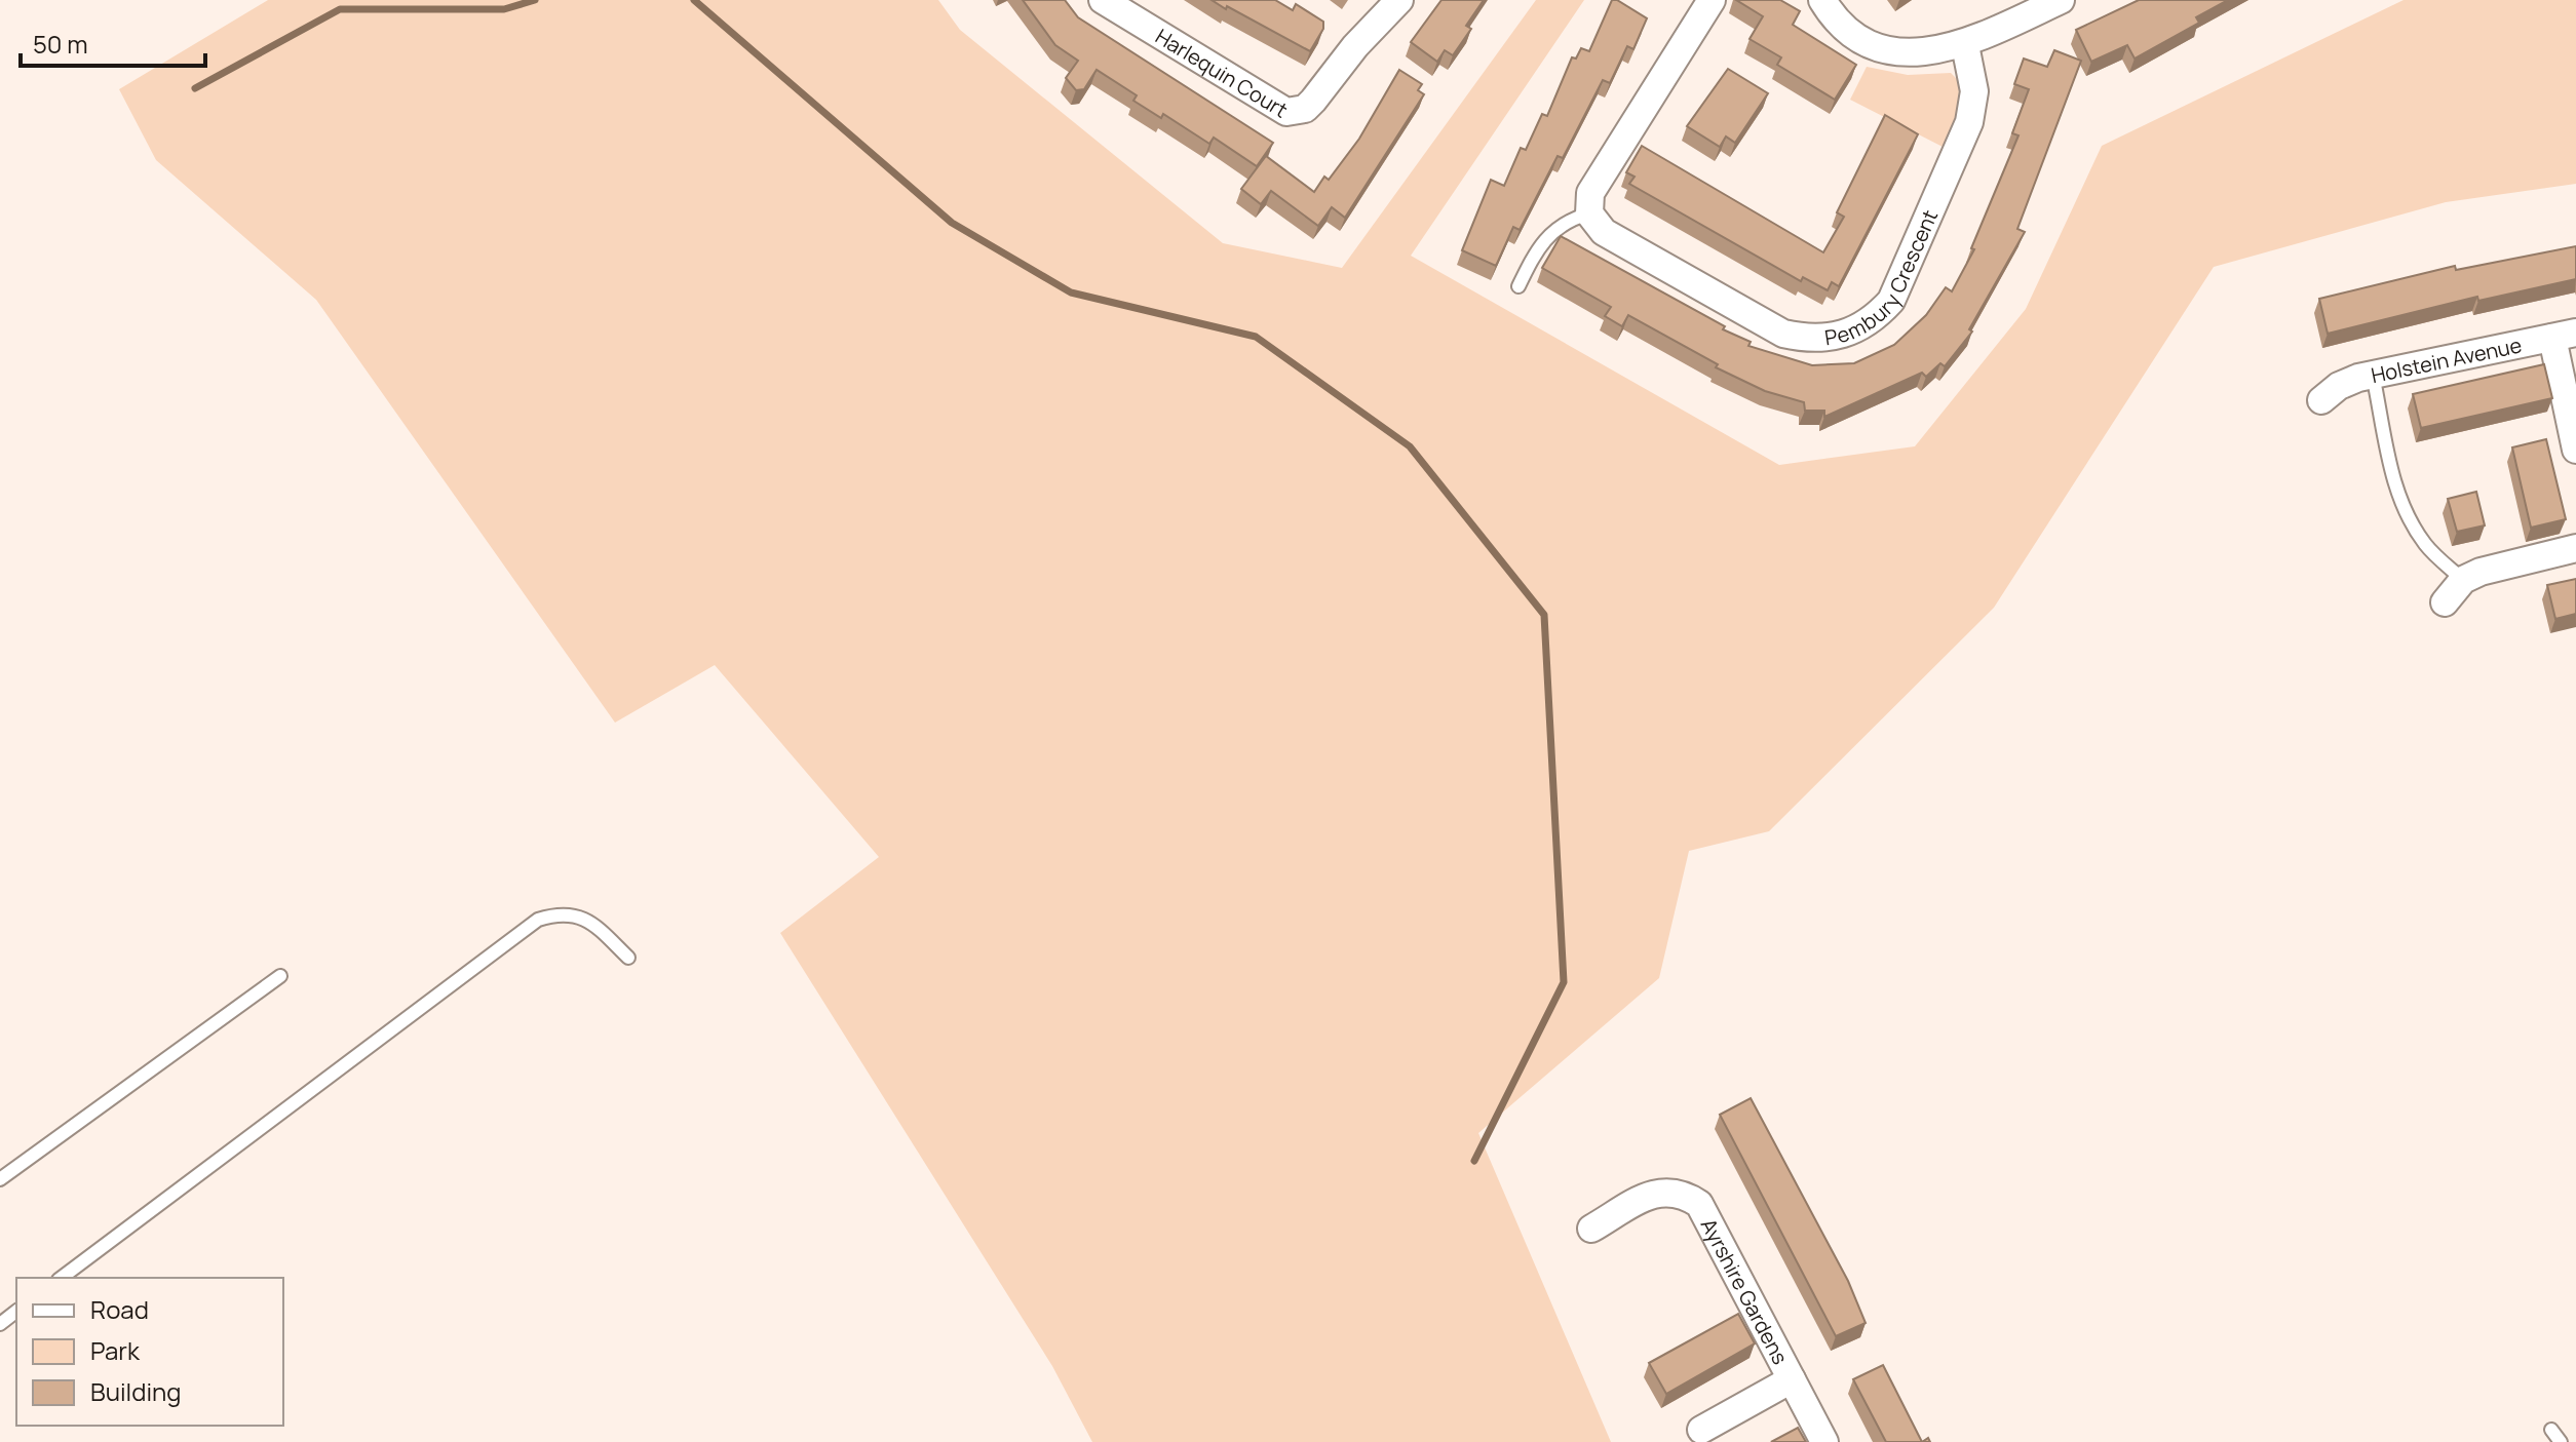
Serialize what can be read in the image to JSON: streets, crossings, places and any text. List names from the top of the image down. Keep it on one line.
{"streets":{"street":["Harlequin Court","Pembury Crescent","Holstein Avenue","Ayrshire Gardens"]},"legend":["Road","Park","Building"],"scale_bar":"50 m"}
